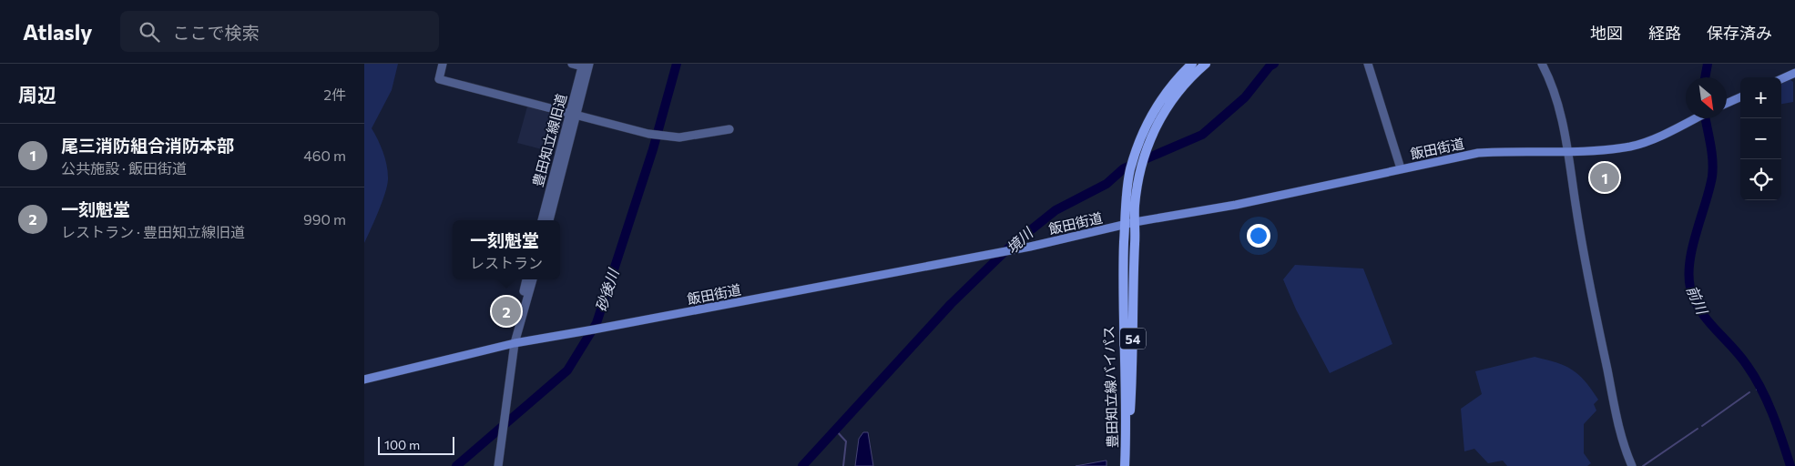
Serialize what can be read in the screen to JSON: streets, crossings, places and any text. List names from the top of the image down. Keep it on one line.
{"streets":{"main road":["飯田街道","54","豊田知立線バイパス"],"street":["豊田知立線旧道"]},"crossings":[["飯田街道","豊田知立線バイパス"],["54","豊田知立線バイパス"]],"water":["境川","砂後川","前川"],"scale_bar":"100 m","north":"bottom right","page":{"header":"Atlasly","search":"ここで検索","nav":["地図","経路","保存済み"],"heading":["周辺","2件"],"map_buttons":["+","−"],"list":[{"mark":"1","name":"尾三消防組合消防本部","note":"公共施設 · 飯田街道","value":"460 m"},{"mark":"2","name":"一刻魁堂","note":"レストラン · 豊田知立線旧道","value":"990 m"}],"pins":["1","2"],"popup":["一刻魁堂","レストラン"],"scale":"100 m"}}
